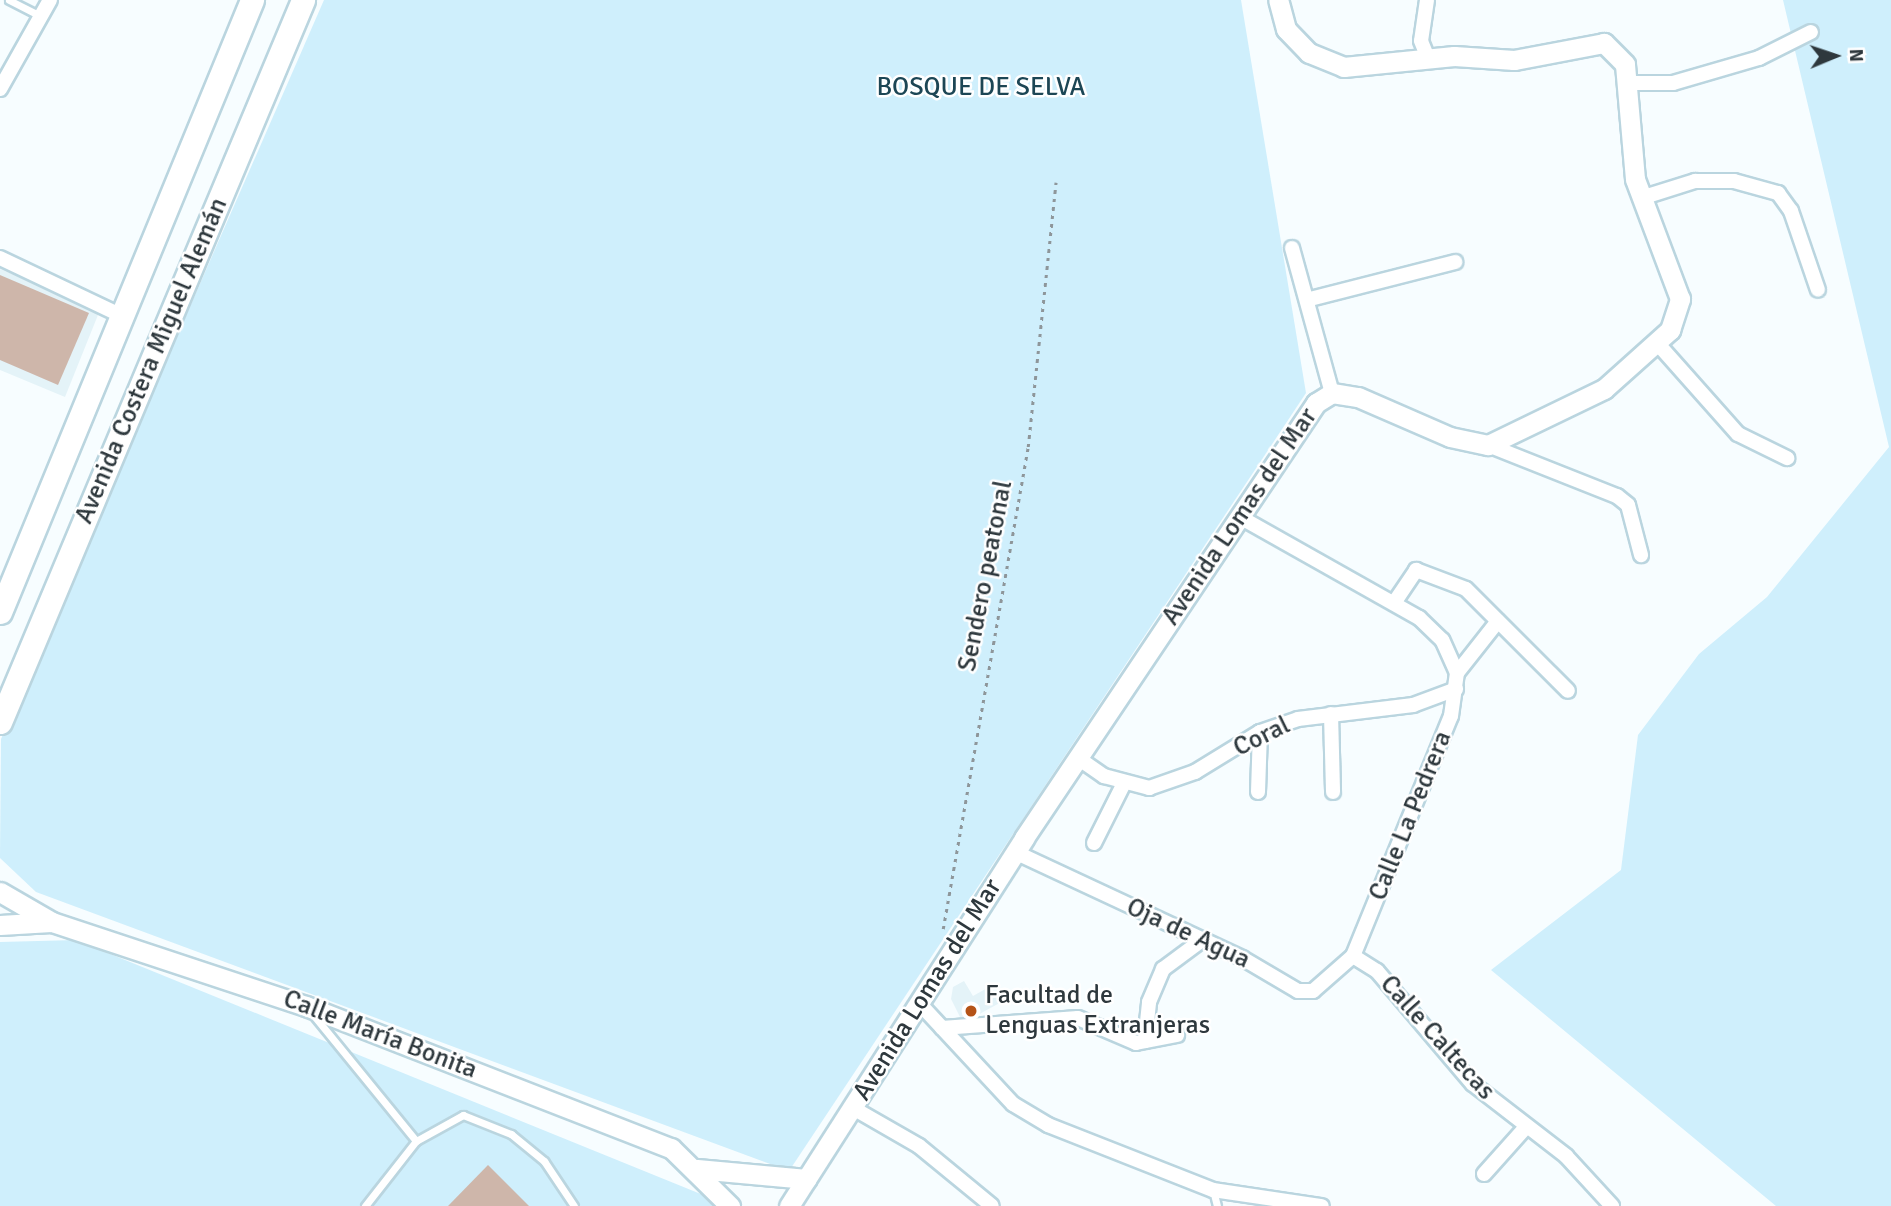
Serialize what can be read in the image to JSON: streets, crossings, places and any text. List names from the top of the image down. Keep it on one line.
{"streets":{"main road":["Avenida Costera Miguel Alemán","Avenida Lomas del Mar","Calle María Bonita"],"street":["Coral","Calle La Pedrera","Oja de Agua","Calle Caltecas"],"path":["Sendero peatonal"]},"crossings":[["Avenida Lomas del Mar","Coral"],["Avenida Lomas del Mar","Oja de Agua"],["Coral","Calle La Pedrera"],["Calle La Pedrera","Oja de Agua"],["Calle La Pedrera","Calle Caltecas"],["Oja de Agua","Calle Caltecas"]],"parks":["BOSQUE DE SELVA"],"places":["Facultad de Lenguas Extranjeras"],"north":"right"}
